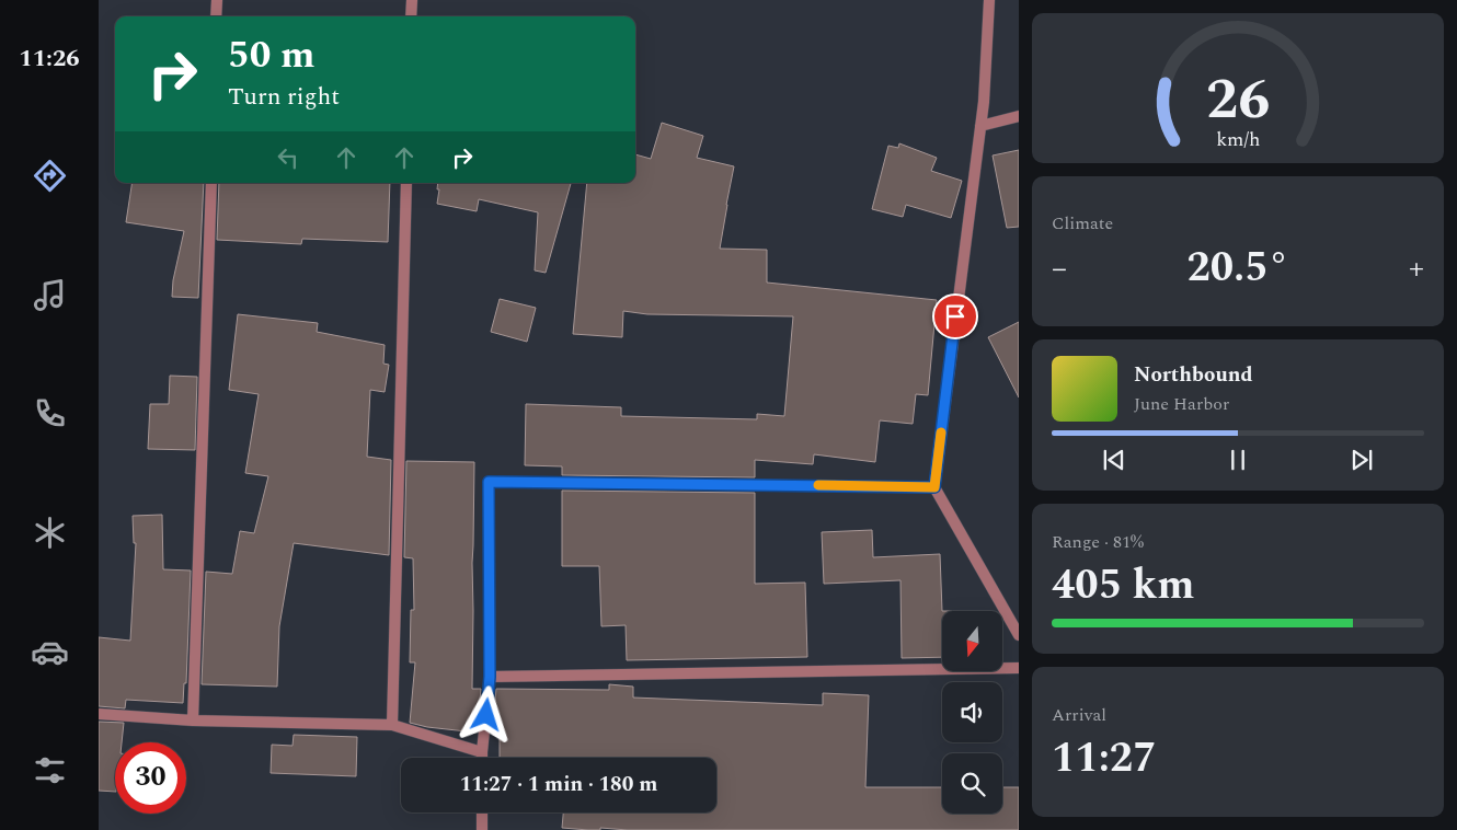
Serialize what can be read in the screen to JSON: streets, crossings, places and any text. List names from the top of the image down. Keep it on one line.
{"north":"bottom","page":{"tabs":"11:26","turn":["50 m","Turn right"],"tile":["Climate",["Range · 81%","405 km"],["Arrival","11:27"]],"heat":["−","20.5°","+"],"song":["Northbound","June Harbor"],"limit":"30","trip":"11:27 · 1 min · 180 m","gauge":["26","km/h"]}}
